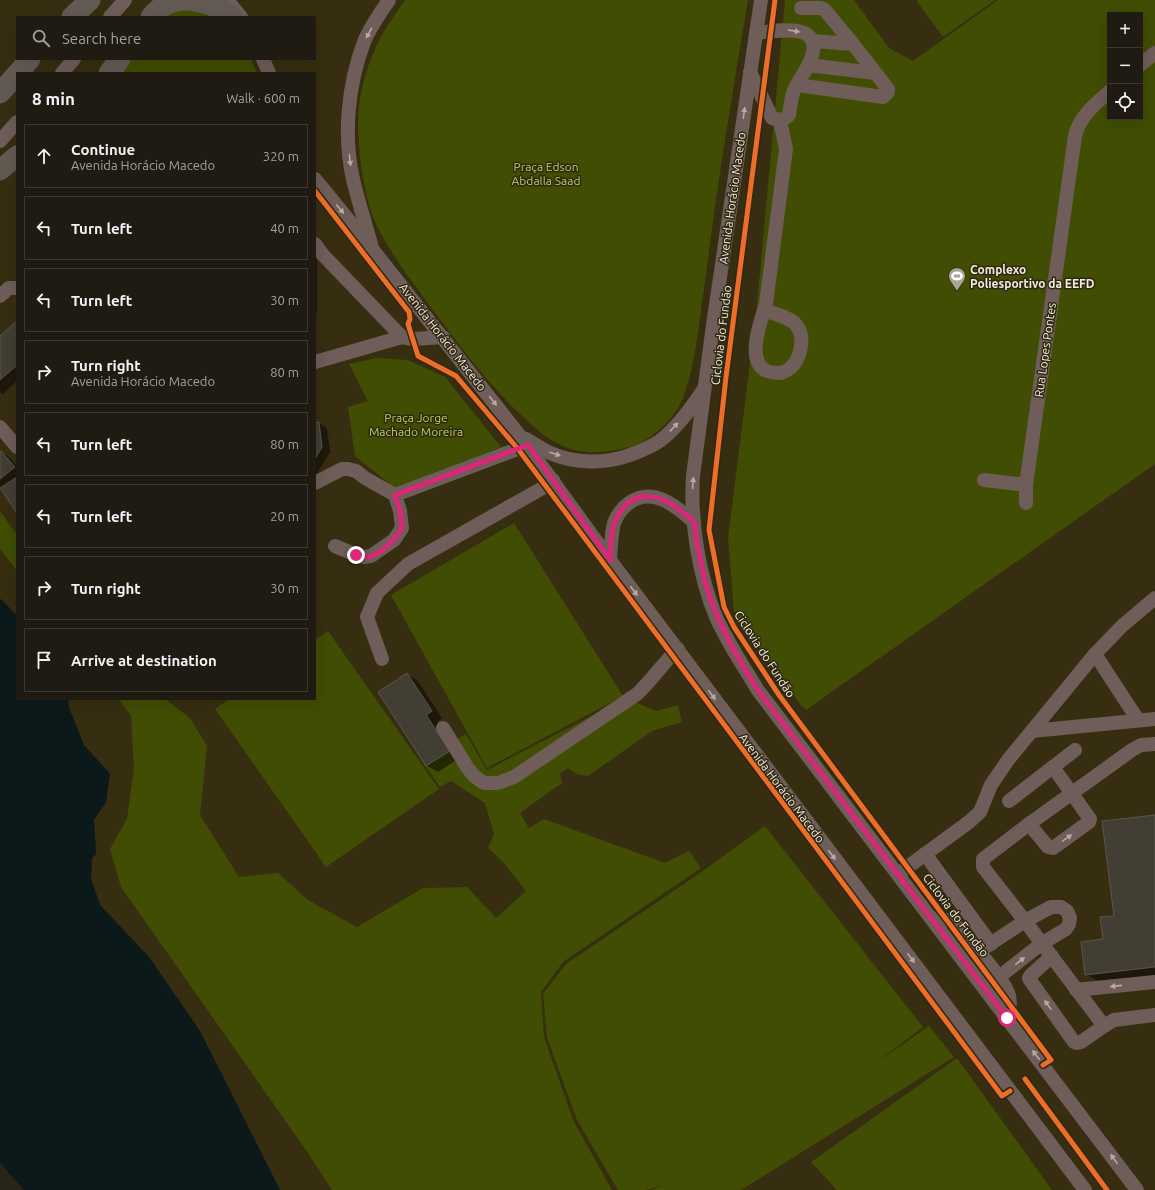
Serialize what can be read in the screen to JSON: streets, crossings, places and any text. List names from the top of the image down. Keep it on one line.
{"streets":{"street":["Avenida Horácio Macedo","Rua Lopes Pontes"],"cycle path":["Ciclovia do Fundão"]},"parks":["Praça Edson Abdalla Saad","Praça Jorge Machado Moreira"],"places":{"sports":["Complexo Poliesportivo da EEFD"]},"page":{"map_buttons":["+","−"],"search":"Search here","heading":["8 min","Walk · 600 m"],"list":[["Continue","Avenida Horácio Macedo","320 m"],["Turn left","40 m"],["Turn left","30 m"],["Turn right","Avenida Horácio Macedo","80 m"],["Turn left","80 m"],["Turn left","20 m"],["Turn right","30 m"],"Arrive at destination"]}}
